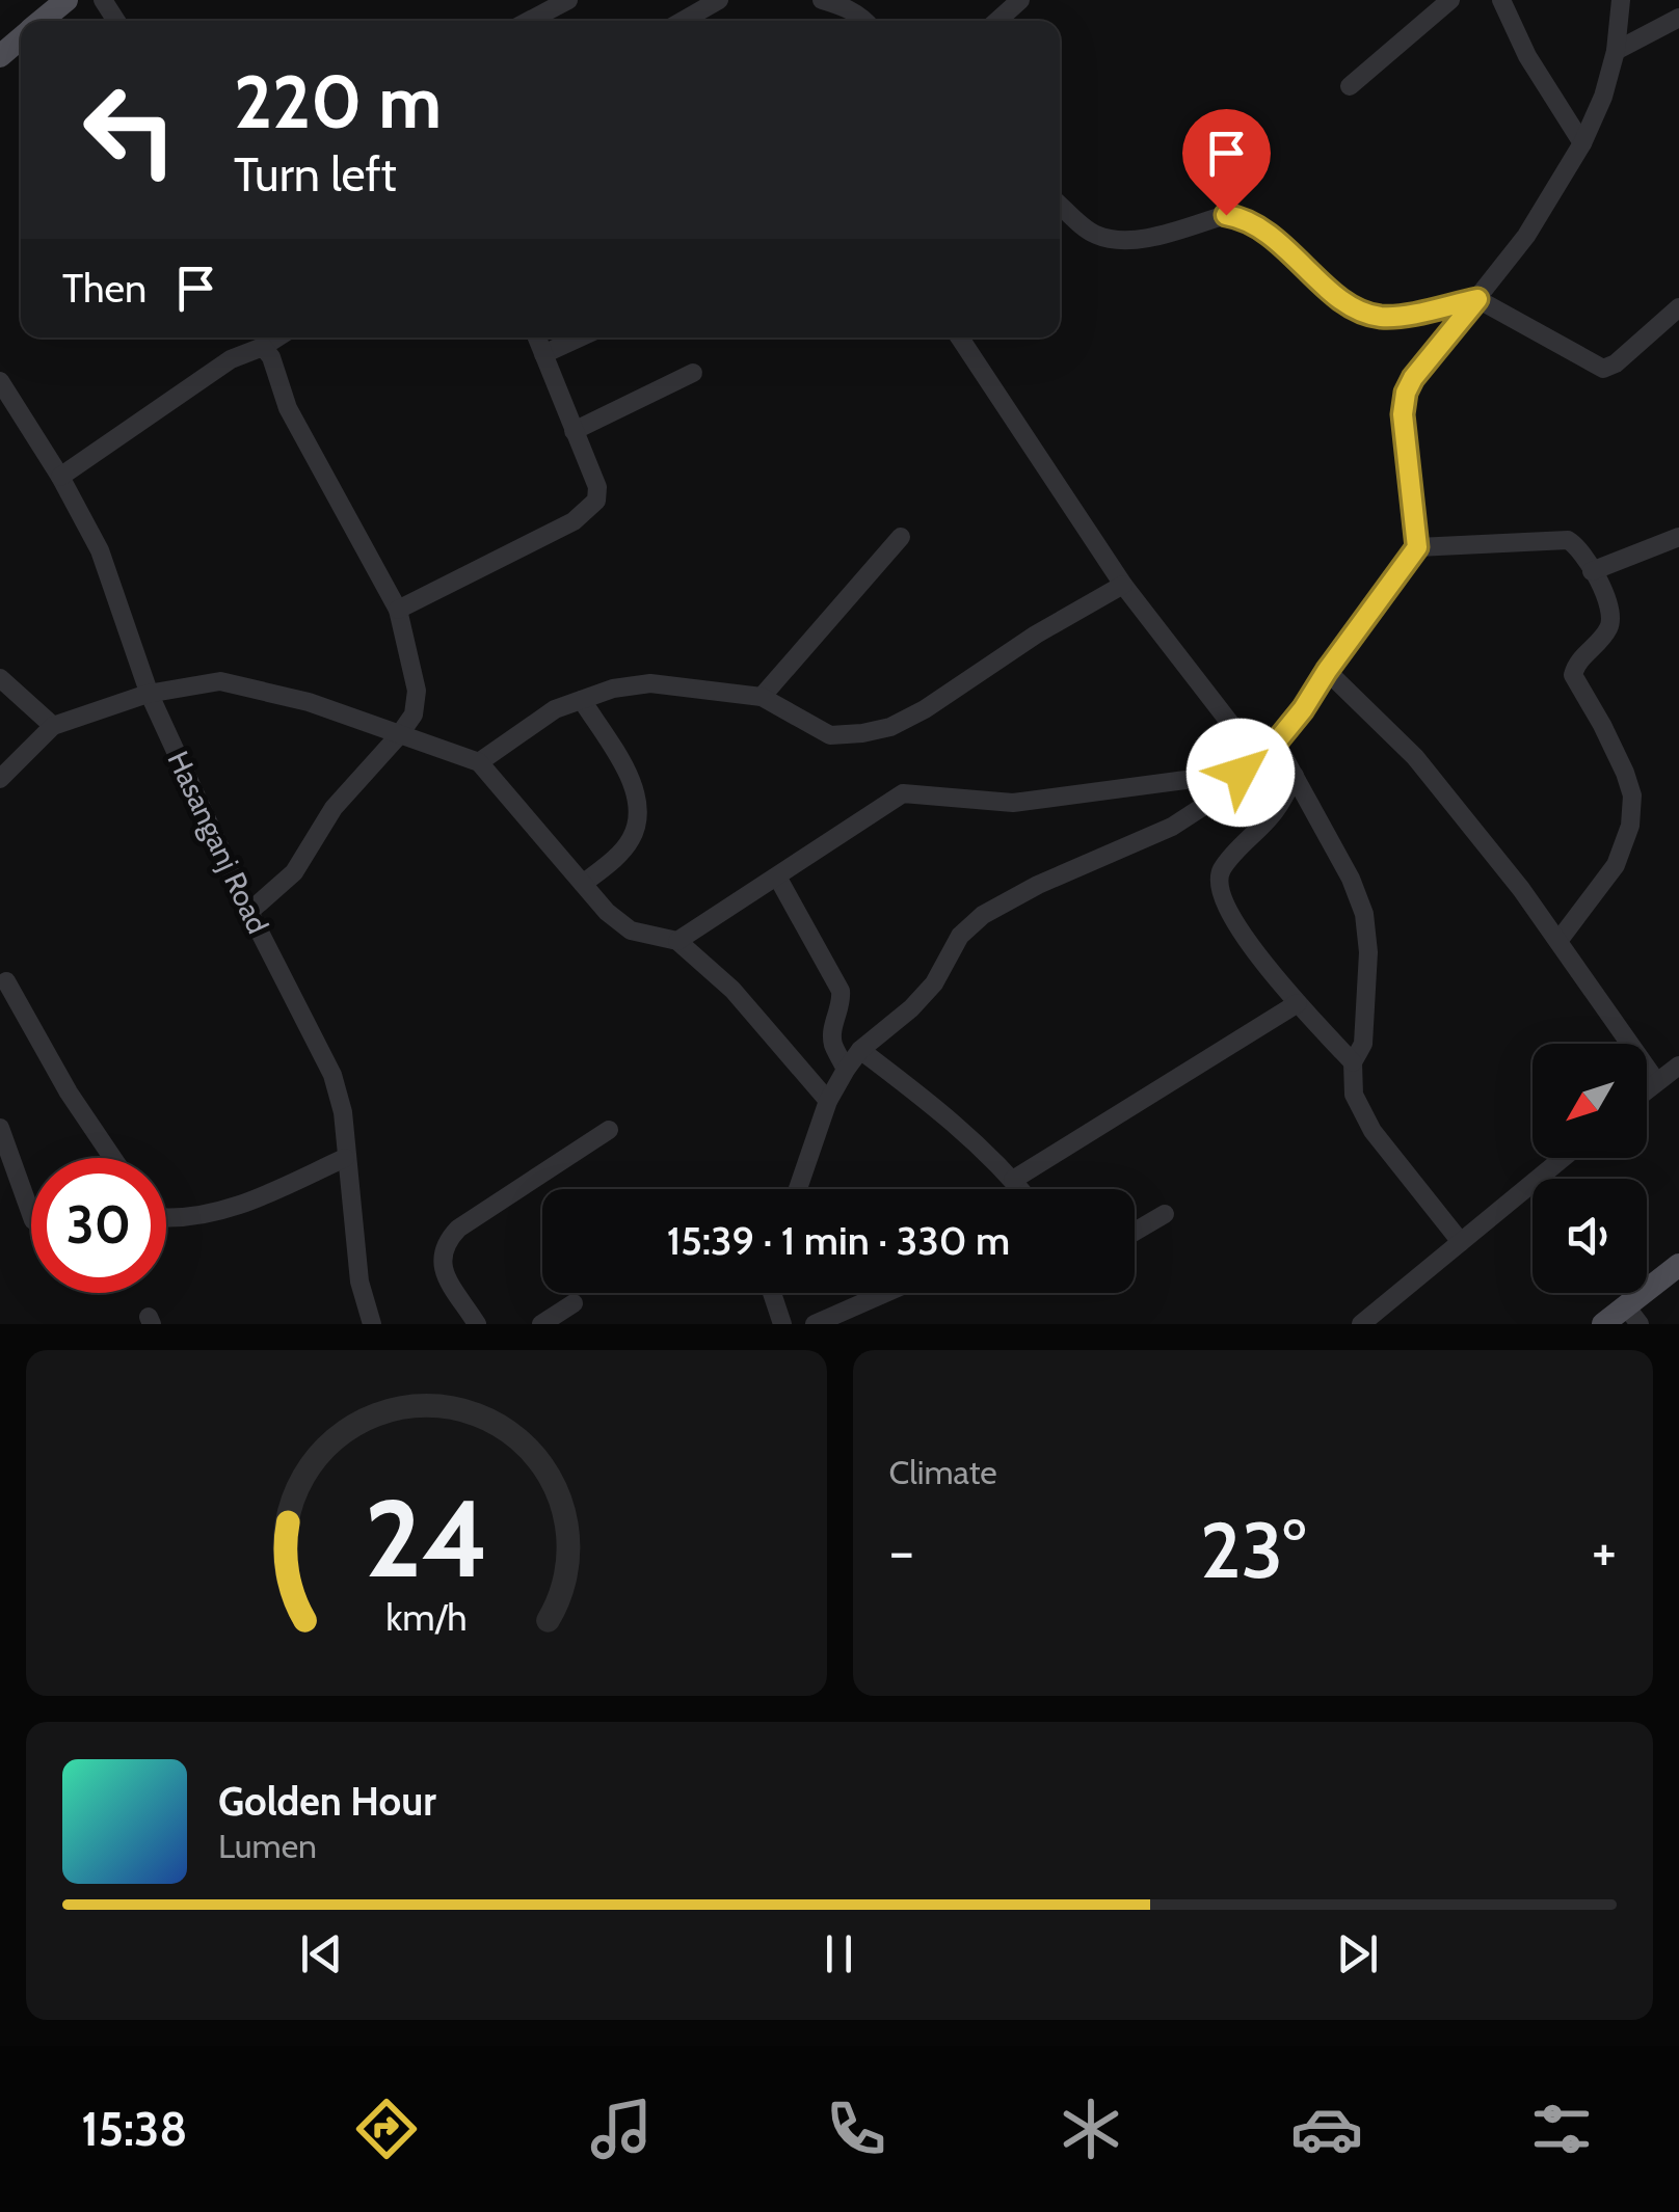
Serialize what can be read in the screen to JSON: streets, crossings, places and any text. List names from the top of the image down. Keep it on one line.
{"streets":{"street":["Hasanganj Road"]},"north":"bottom left","page":{"turn":["220 m","Turn left"],"then":"Then","limit":"30","trip":"15:39 · 1 min · 330 m","tile":"Climate","heat":["−","23°","+"],"song":["Golden Hour","Lumen"],"tabs":"15:38","gauge":["24","km/h"]}}
